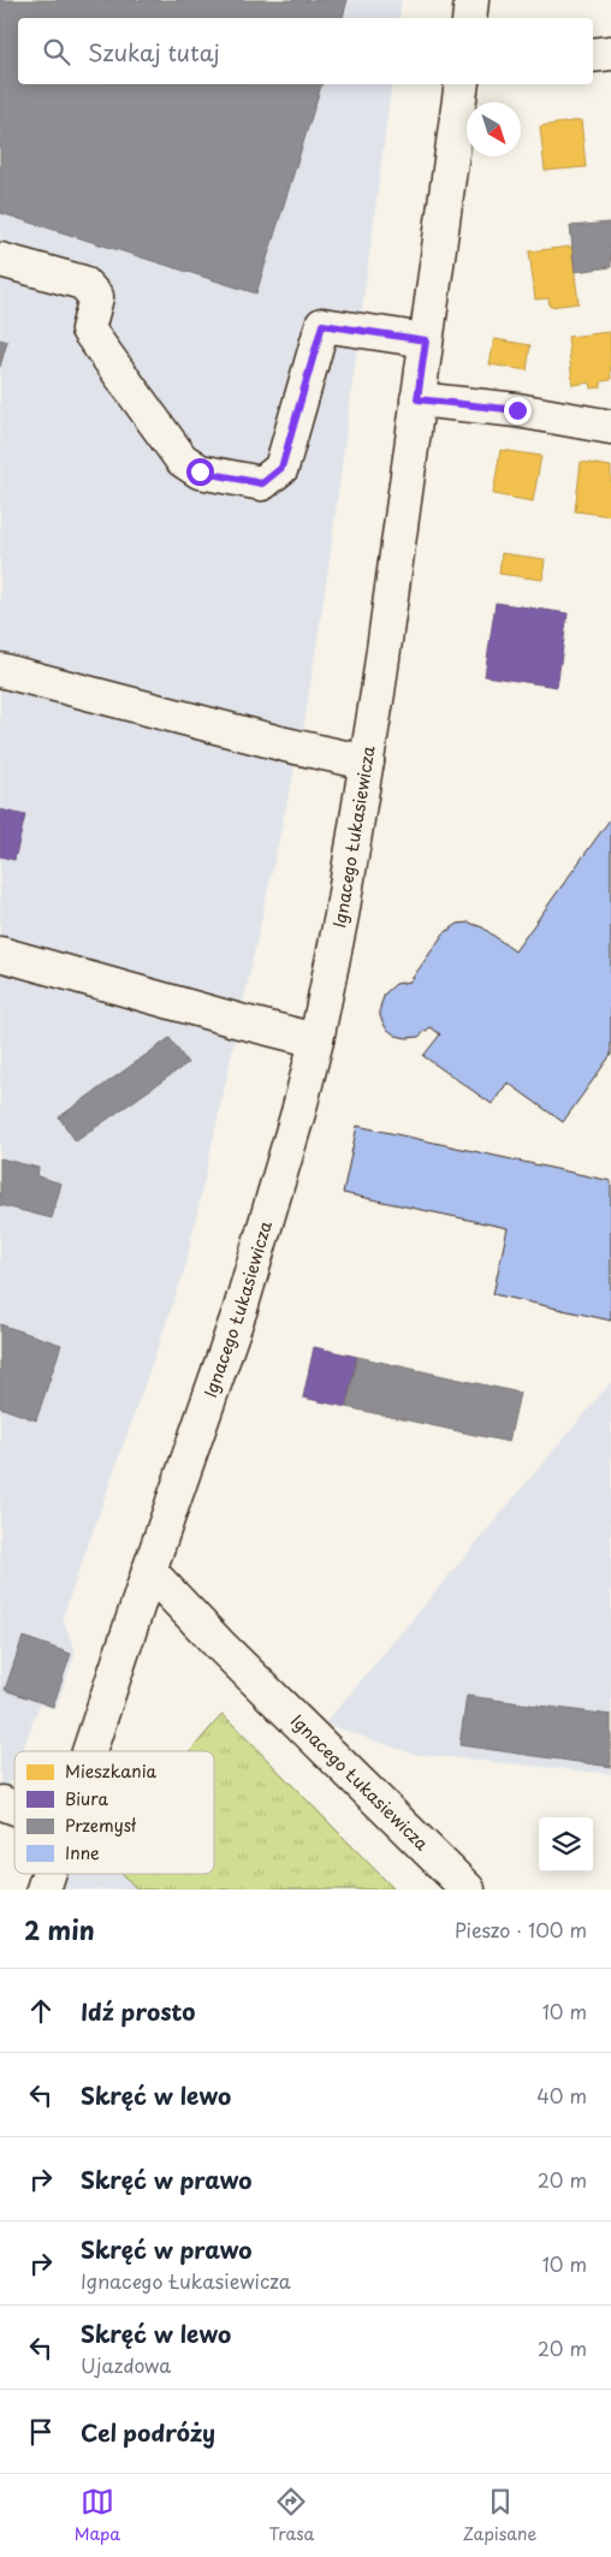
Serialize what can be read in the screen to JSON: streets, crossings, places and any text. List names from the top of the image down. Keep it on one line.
{"streets":{"street":["Ignacego Łukasiewicza"]},"legend":["Mieszkania","Biura","Przemysł","Inne"],"north":"bottom right","page":{"search":"Szukaj tutaj","heading":["2 min","Pieszo · 100 m"],"list":[["Idź prosto","10 m"],["Skręć w lewo","40 m"],["Skręć w prawo","20 m"],["Skręć w prawo","Ignacego Łukasiewicza","10 m"],["Skręć w lewo","Ujazdowa","20 m"],"Cel podróży"],"nav":["Mapa","Trasa","Zapisane"]}}
